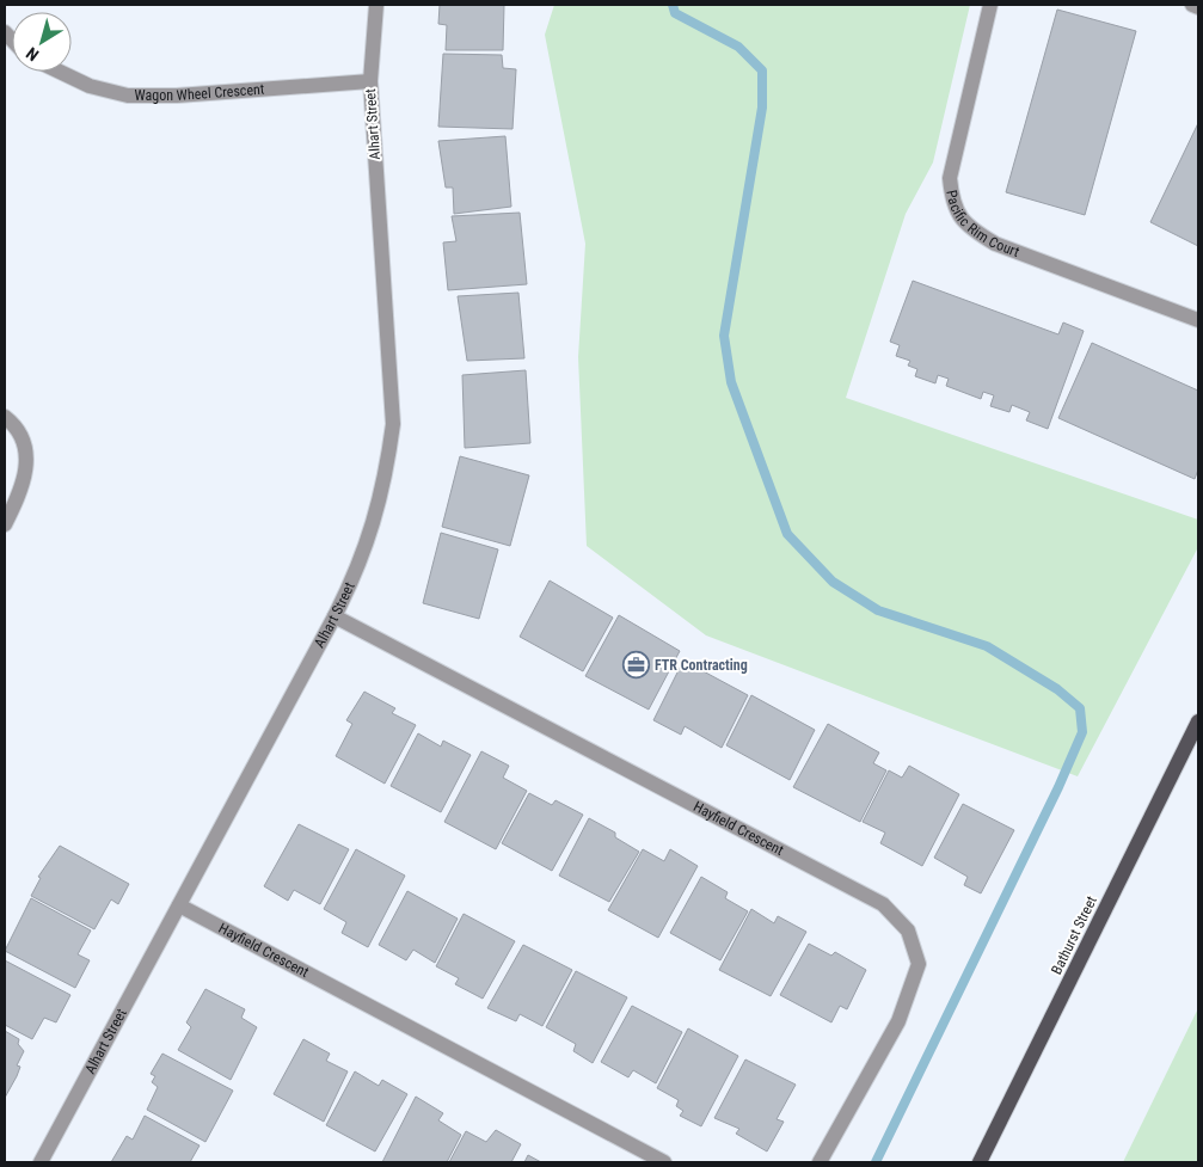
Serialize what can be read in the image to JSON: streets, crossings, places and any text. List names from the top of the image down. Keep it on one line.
{"streets":{"main road":["Bathurst Street"],"street":["Wagon Wheel Crescent","Alhart Street","Pacific Rim Court","Hayfield Crescent"]},"crossings":[["Wagon Wheel Crescent","Alhart Street"],["Alhart Street","Hayfield Crescent"]],"places":{"office":["FTR Contracting"]},"north":"bottom left"}
